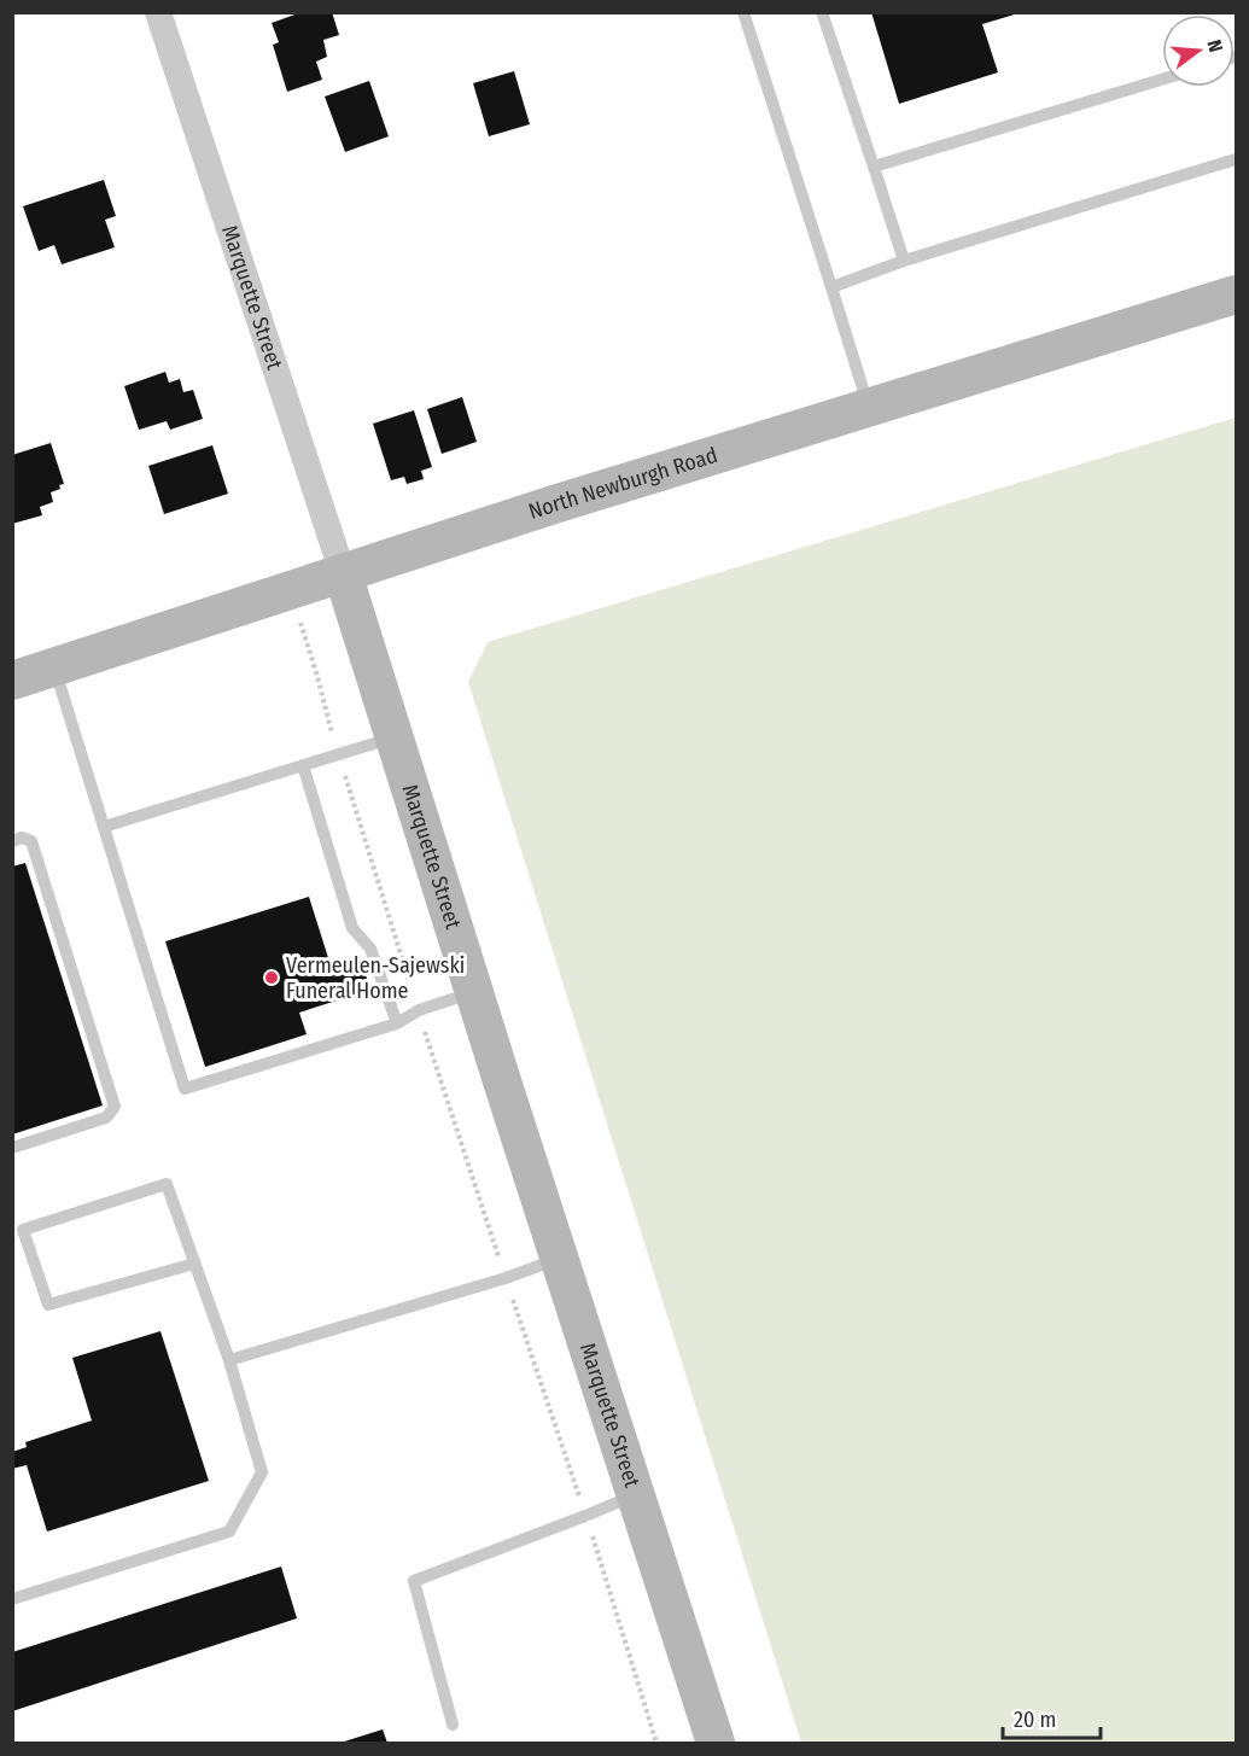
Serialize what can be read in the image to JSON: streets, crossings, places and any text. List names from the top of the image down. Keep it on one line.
{"streets":{"main road":["Marquette Street","North Newburgh Road"]},"crossings":[["Marquette Street","North Newburgh Road"]],"places":["Vermeulen-Sajewski Funeral Home"],"scale_bar":"20 m","north":"right"}
